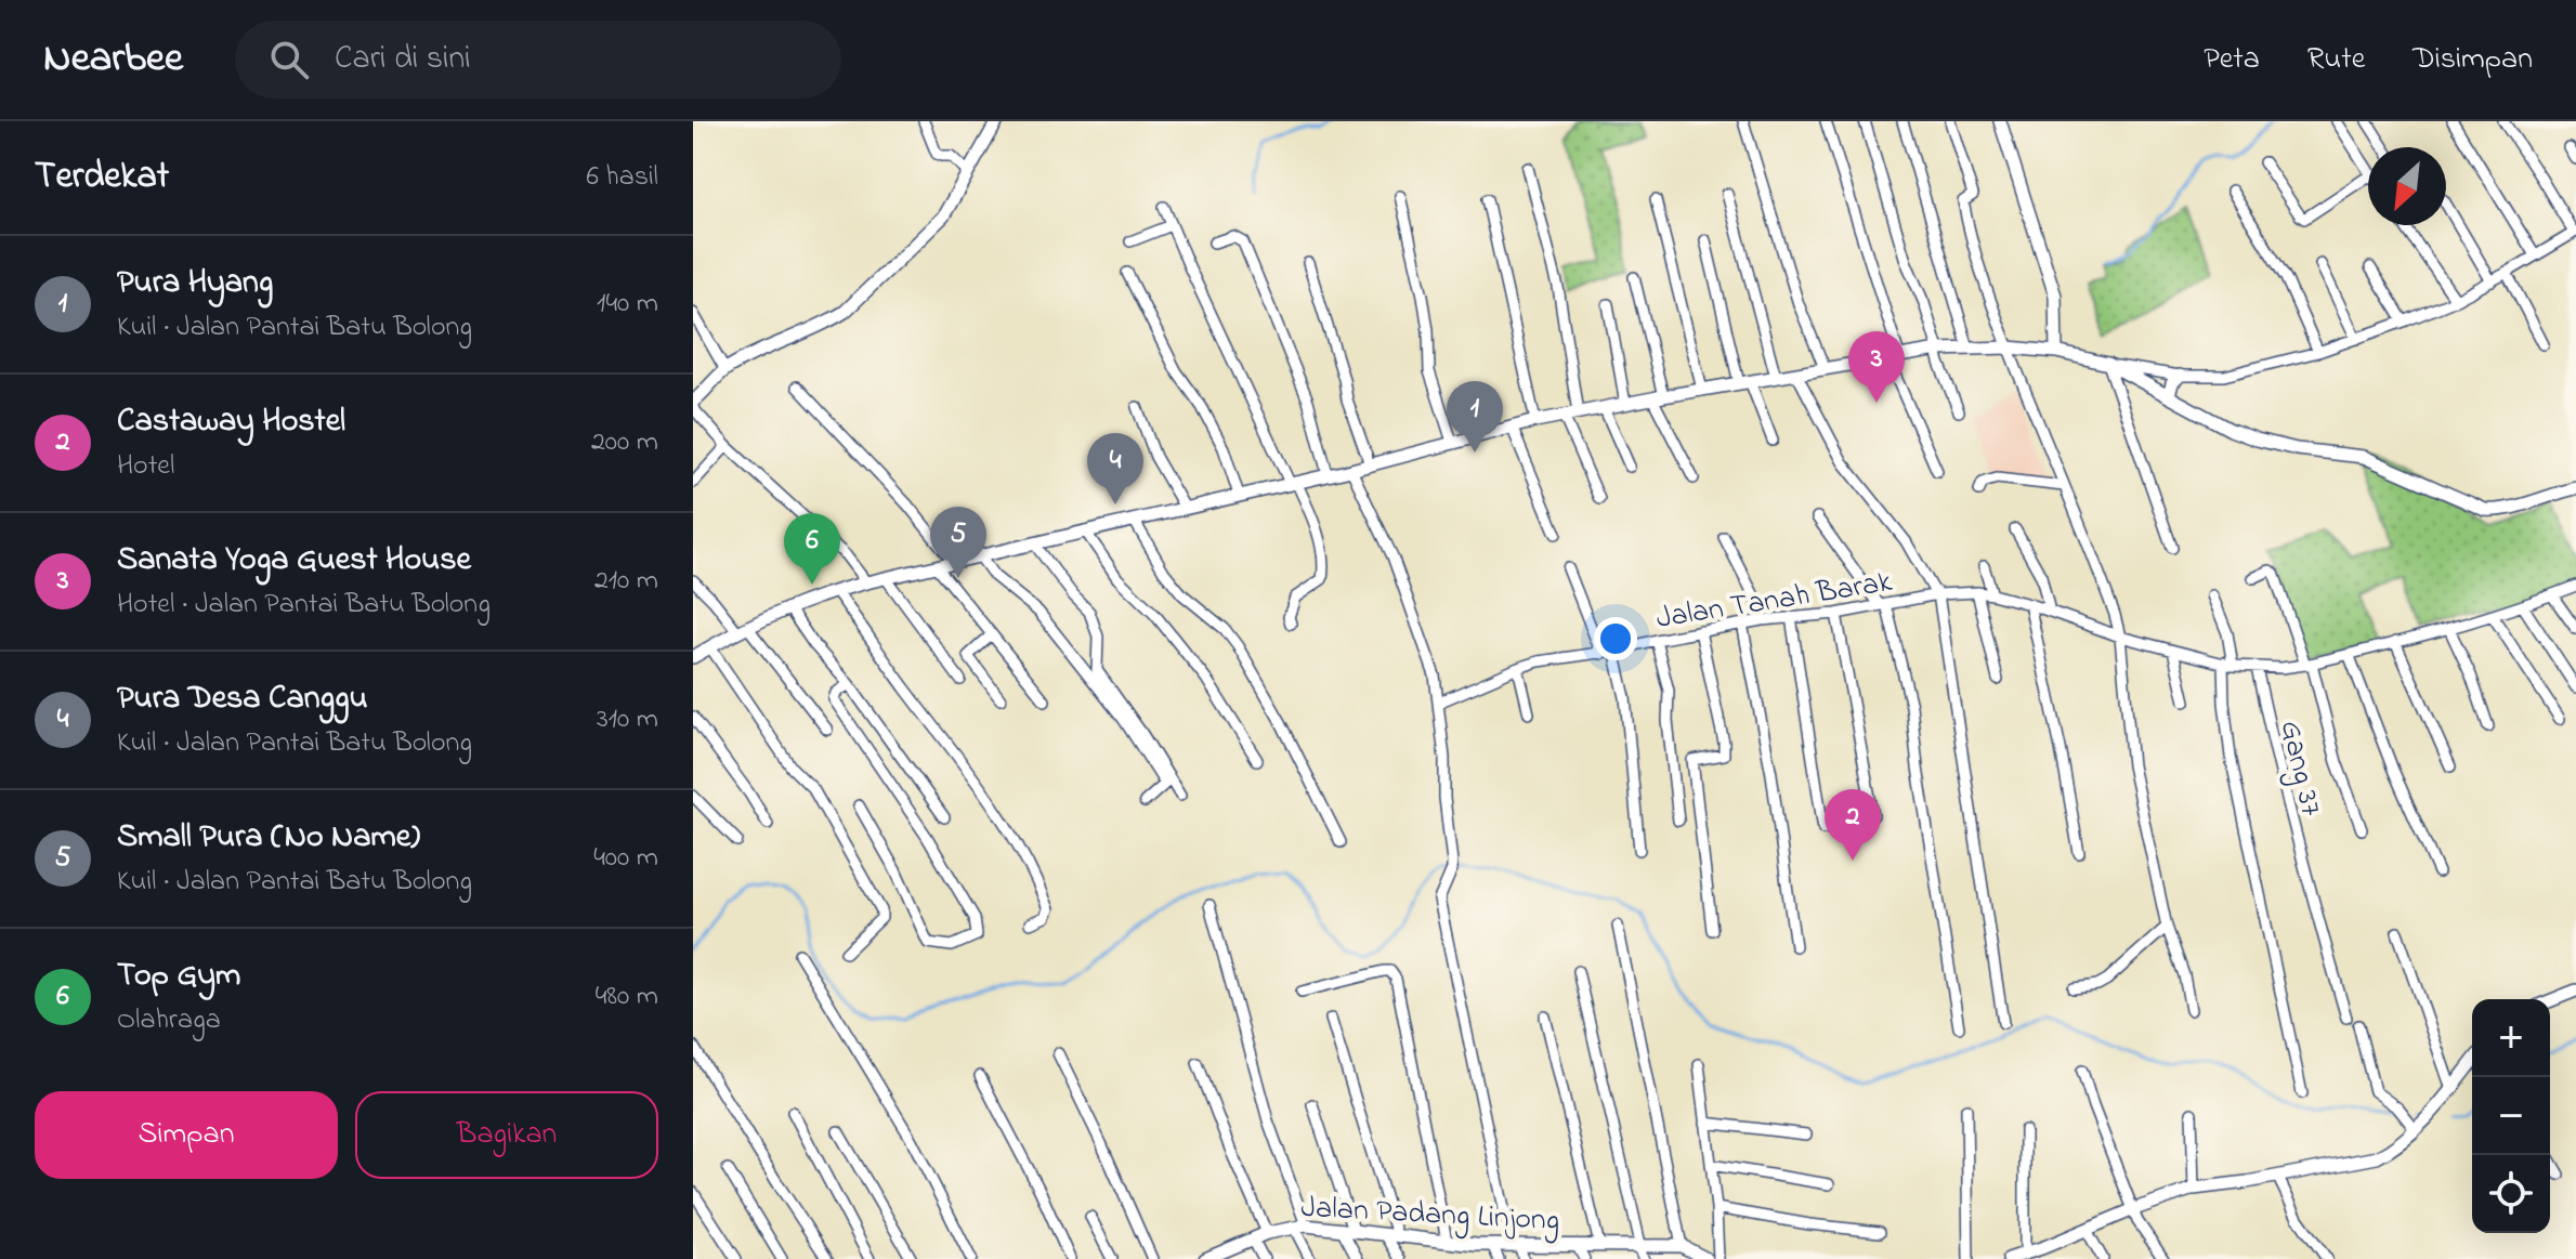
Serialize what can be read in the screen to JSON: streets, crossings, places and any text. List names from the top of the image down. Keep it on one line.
{"streets":{"street":["Jalan Tanah Barak","Gang 37","Jalan Padang Linjong"]},"crossings":[["Jalan Tanah Barak","Gang 37"]],"north":"bottom left","page":{"header":"Nearbee","search":"Cari di sini","nav":["Peta","Rute","Disimpan"],"heading":["Terdekat","6 hasil"],"list":[{"mark":"1","name":"Pura Hyang","note":"Kuil · Jalan Pantai Batu Bolong","value":"140 m"},{"mark":"2","name":"Castaway Hostel","note":"Hotel","value":"200 m"},{"mark":"3","name":"Sanata Yoga Guest House","note":"Hotel · Jalan Pantai Batu Bolong","value":"210 m"},{"mark":"4","name":"Pura Desa Canggu","note":"Kuil · Jalan Pantai Batu Bolong","value":"310 m"},{"mark":"5","name":"Small Pura (No Name)","note":"Kuil · Jalan Pantai Batu Bolong","value":"400 m"},{"mark":"6","name":"Top Gym","note":"Olahraga","value":"480 m"}],"pins":["3","1","4","5","6","2"],"map_buttons":["+","−"],"buttons":["Simpan","Bagikan"]}}
